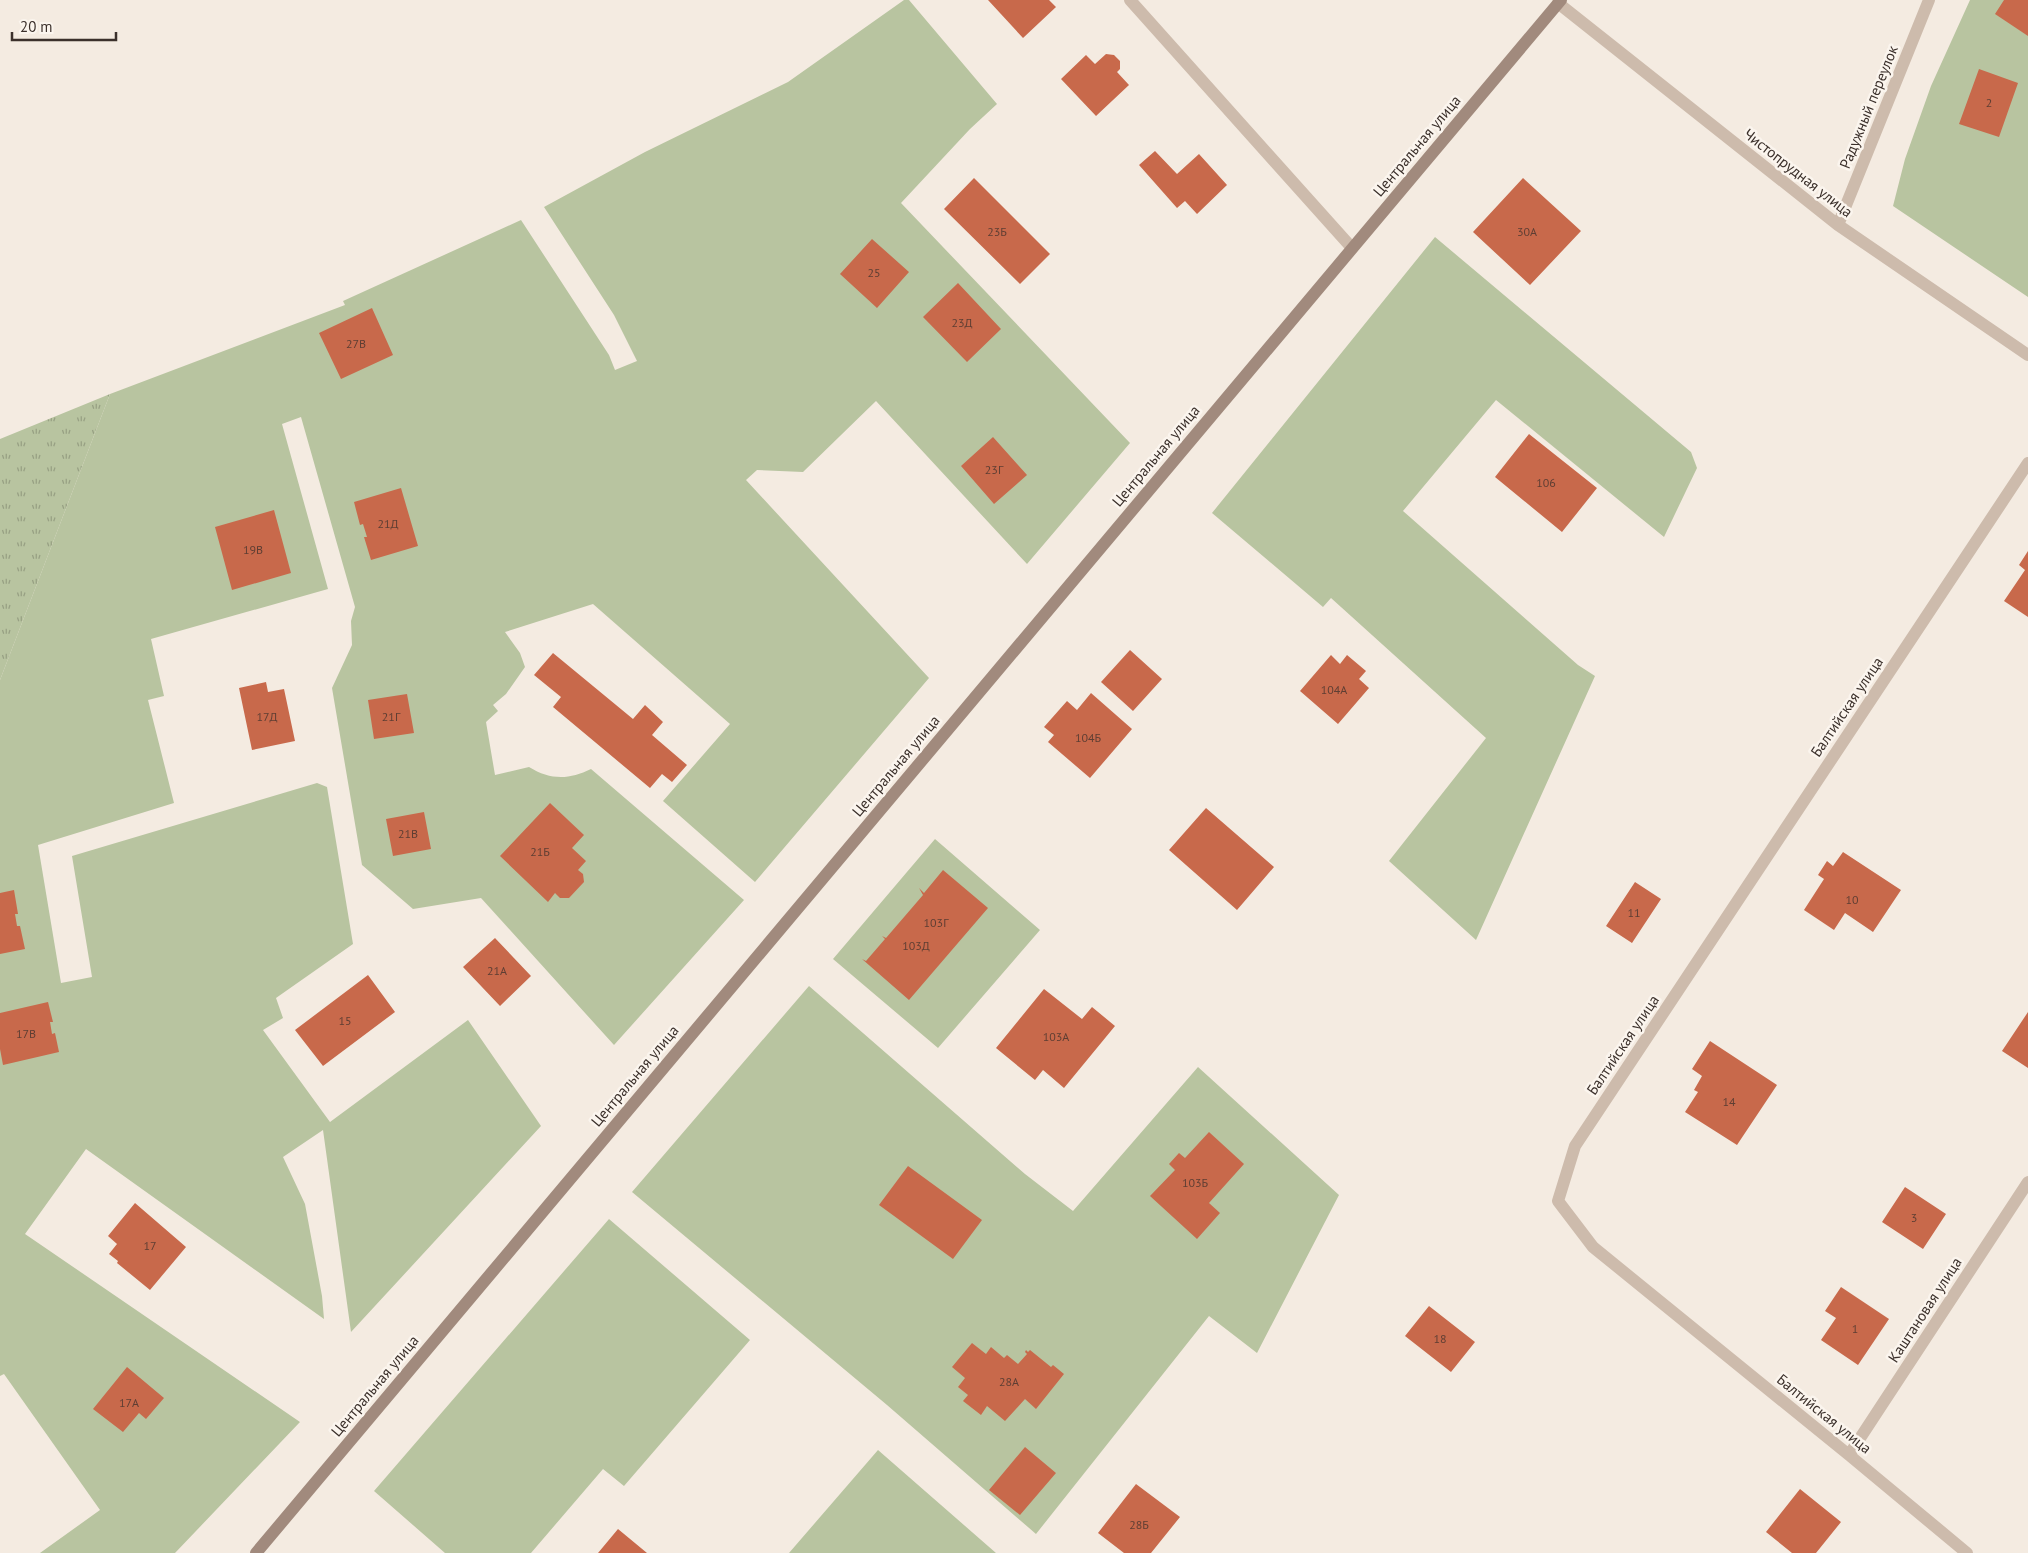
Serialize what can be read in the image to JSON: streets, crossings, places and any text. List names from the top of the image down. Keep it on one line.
{"streets":{"main road":["Центральная улица"],"street":["Радужный переулок","Чистопрудная улица","Балтийская улица","Каштановая улица"]},"crossings":[["Радужный переулок","Чистопрудная улица"],["Центральная улица","Чистопрудная улица"],["Балтийская улица","Каштановая улица"]],"house_numbers":["2","23Б","30А","25","23Д","27В","23Г","106","21Д","19В","104А","17Д","21Г","104Б","21В","21Б","10","11","103Г","103Д","21А","15","17В","103А","14","103Б","3","17","1","18","28А","17А","28Б"],"scale_bar":"20 m"}
